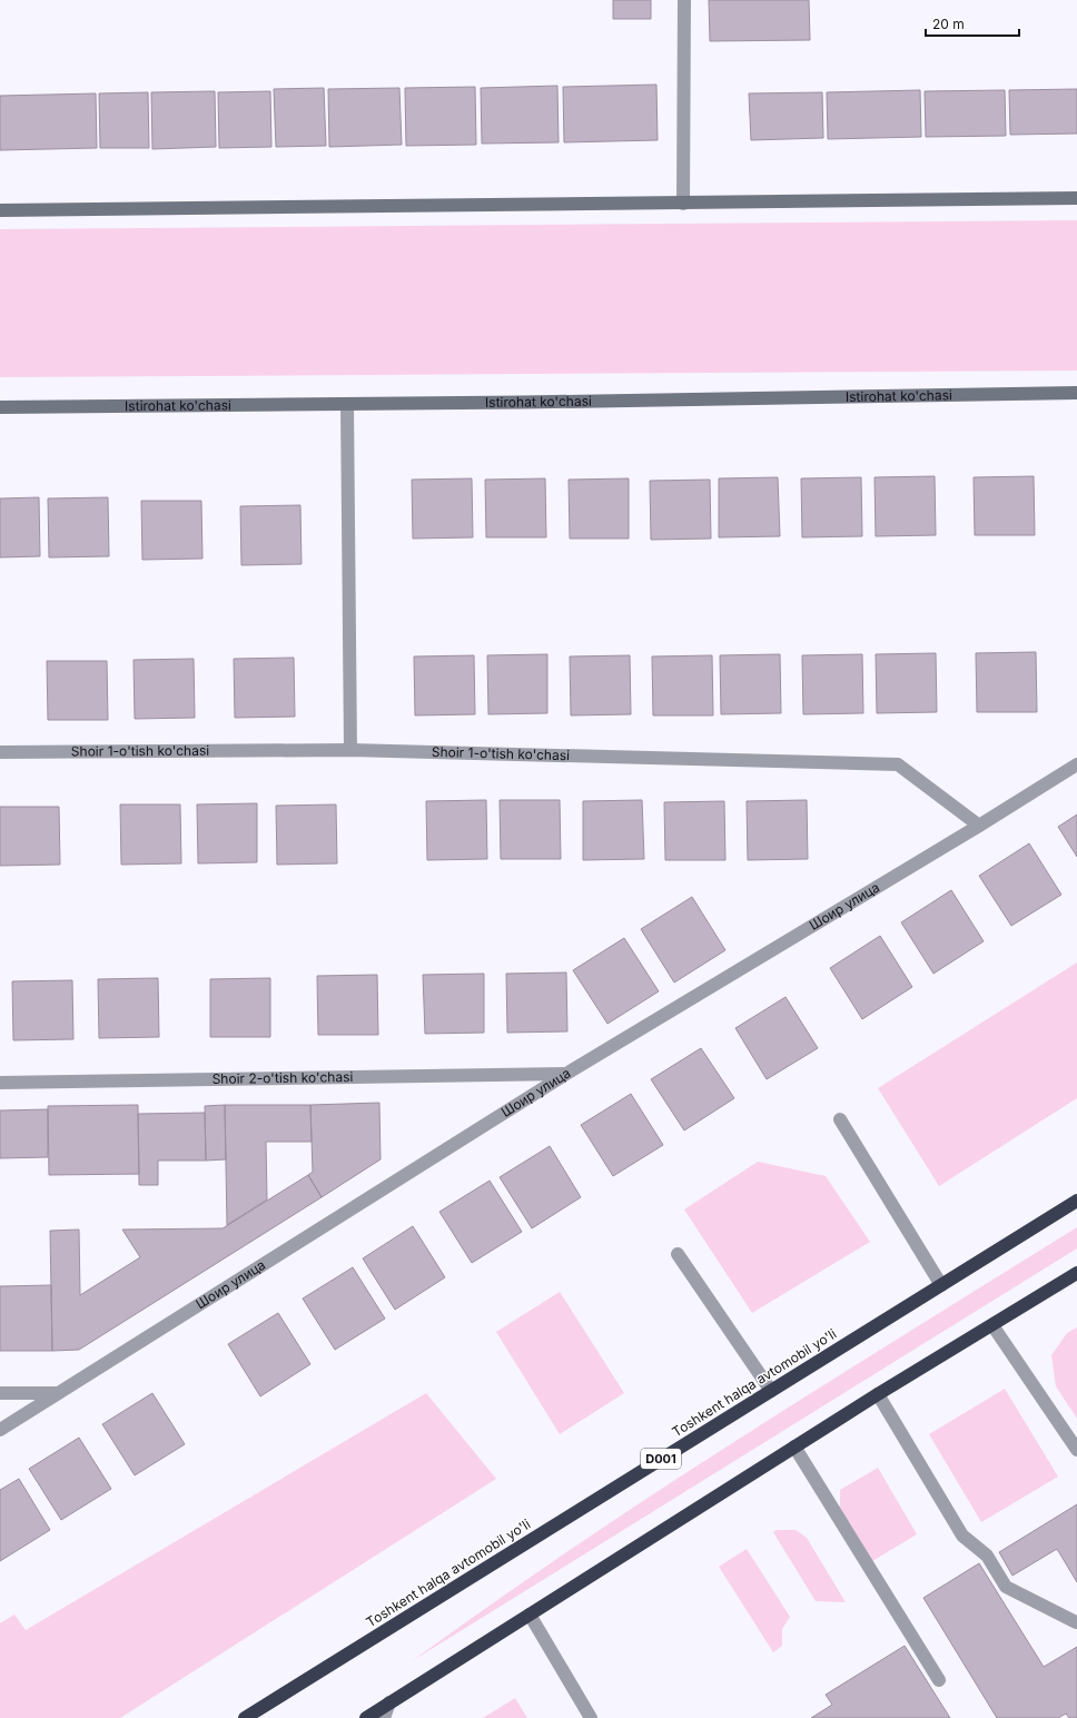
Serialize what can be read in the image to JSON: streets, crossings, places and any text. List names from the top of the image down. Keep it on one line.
{"streets":{"highway":["Toshkent halqa avtomobil yo'li","D001"],"main road":["Istirohat ko'chasi"],"street":["Shoir 1-o'tish ko'chasi","Шоир улица","Shoir 2-o'tish ko'chasi"]},"crossings":[["Shoir 1-o'tish ko'chasi","Шоир улица"],["Шоир улица","Shoir 2-o'tish ko'chasi"]],"scale_bar":"20 m"}
